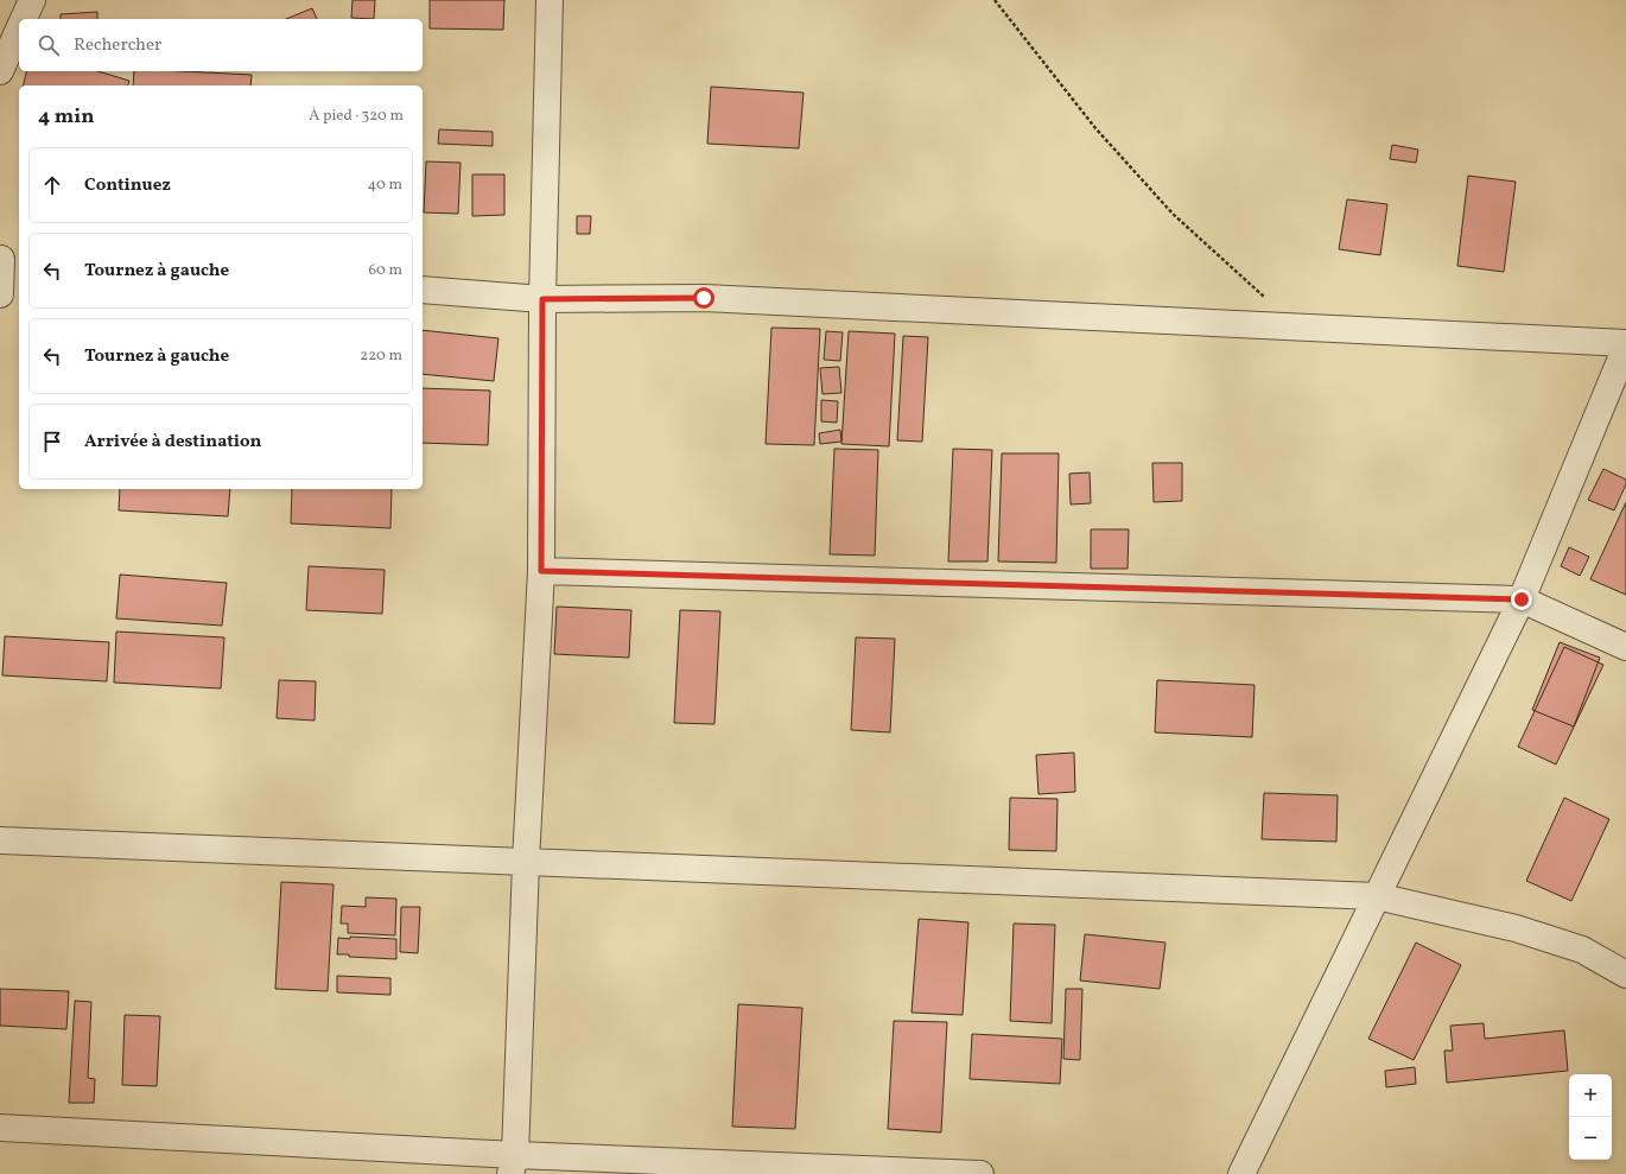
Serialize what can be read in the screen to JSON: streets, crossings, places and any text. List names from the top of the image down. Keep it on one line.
{"page":{"search":"Rechercher","heading":["4 min","À pied · 320 m"],"list":[["Continuez","40 m"],["Tournez à gauche","60 m"],["Tournez à gauche","220 m"],"Arrivée à destination"],"map_buttons":["+","−"]}}
